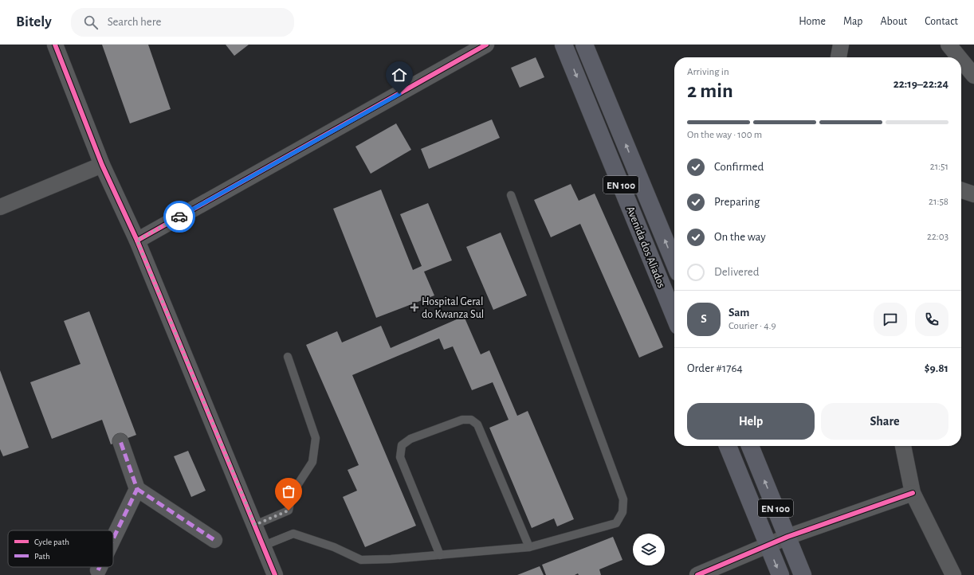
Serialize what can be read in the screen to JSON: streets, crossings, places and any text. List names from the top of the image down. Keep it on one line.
{"streets":{"main road":["EN 100","Avenida dos Aliados"]},"places":{"health":["Hospital Geral do Kwanza Sul"]},"legend":["Cycle path","Path"],"page":{"header":"Bitely","search":"Search here","nav":["Home","Map","About","Contact"],"heading":["2 min","Arriving in","22:19–22:24"],"panel":["Sam","Courier · 4.9","Order #1764","$9.81"],"bar":"On the way · 100 m","list":[["Confirmed","21:51"],["Preparing","21:58"],["On the way","22:03"],"Delivered"],"round":"S","buttons":["Help","Share"]}}
